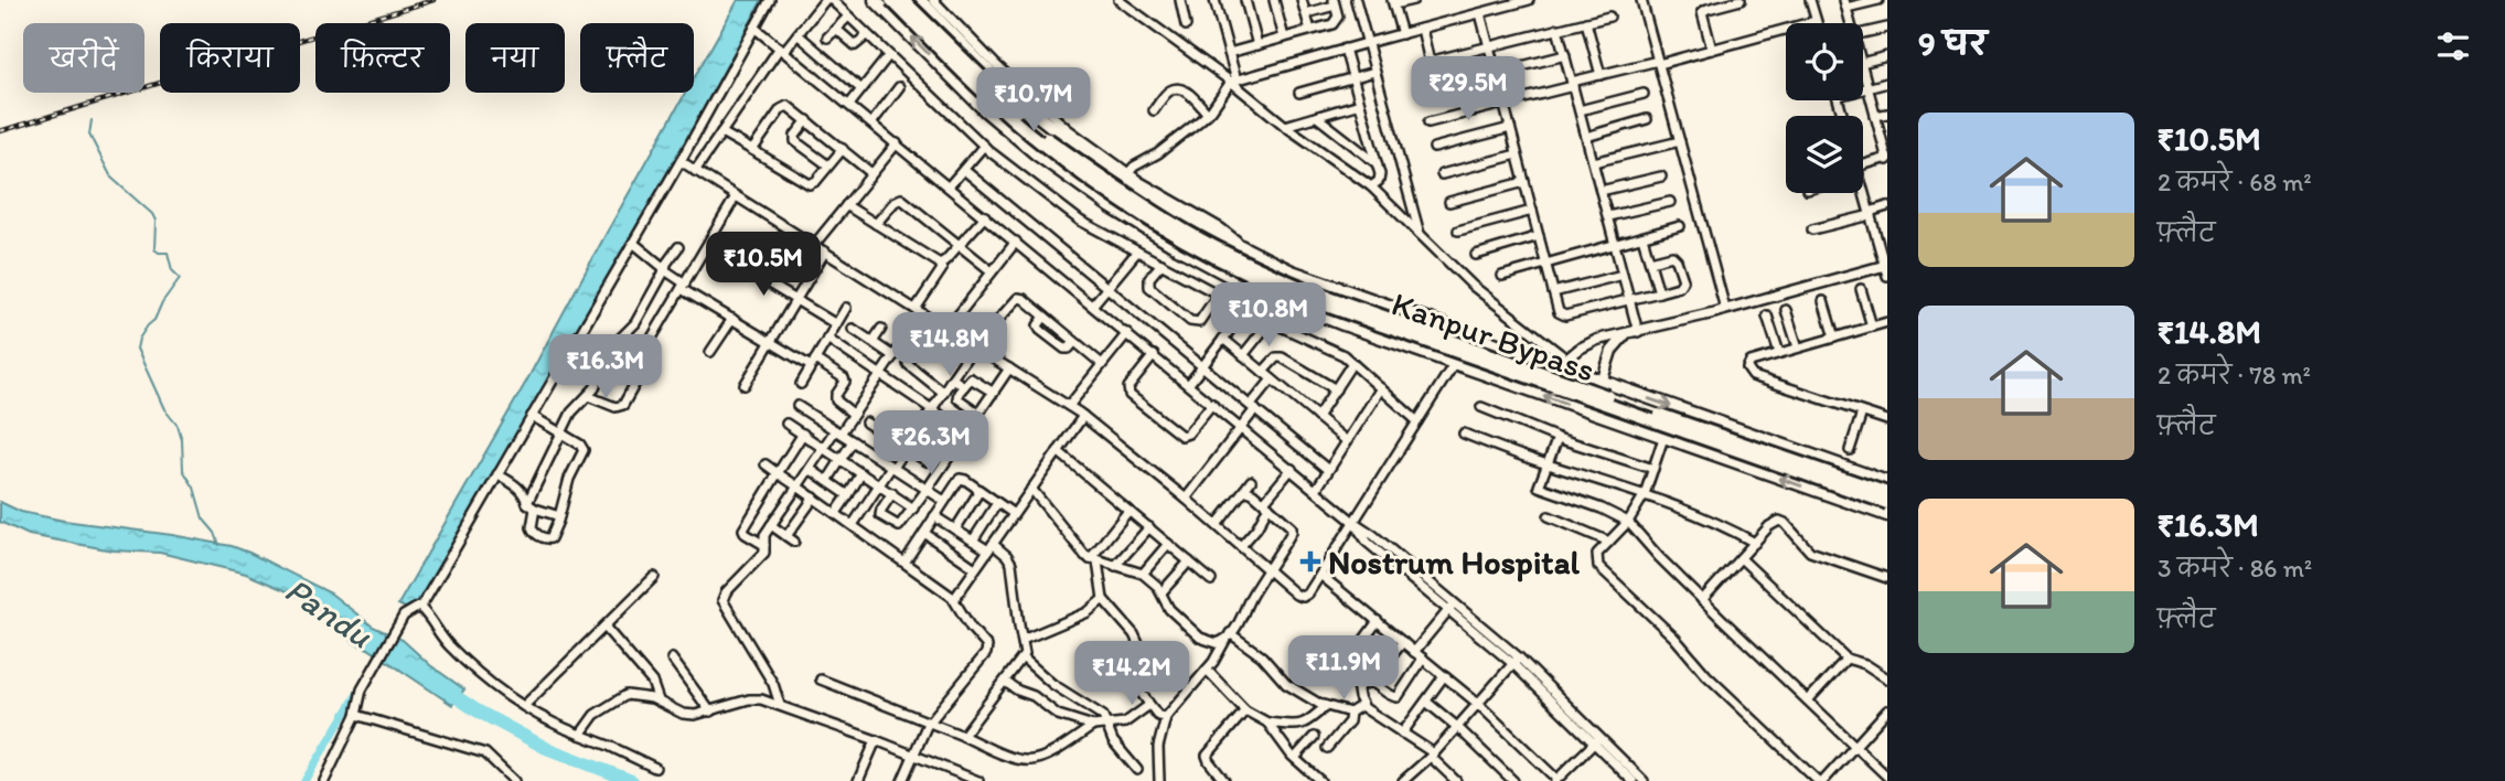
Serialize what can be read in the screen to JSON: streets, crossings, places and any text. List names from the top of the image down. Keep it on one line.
{"streets":{"highway":["Kanpur Bypass"]},"water":["Pandu"],"places":{"health":["Nostrum Hospital"]},"page":{"heading":"9 घर","chip":["खरीदें","किराया","फ़िल्टर","नया","फ़्लैट"],"price":["₹29.5M","₹10.7M","₹10.5M","₹10.8M","₹14.8M","₹16.3M","₹26.3M","₹11.9M","₹14.2M"],"list":[{"name":"₹10.5M","note":"2 कमरे · 68 m² · फ़्लैट"},{"name":"₹14.8M","note":"2 कमरे · 78 m² · फ़्लैट"},{"name":"₹16.3M","note":"3 कमरे · 86 m² · फ़्लैट"}]}}
